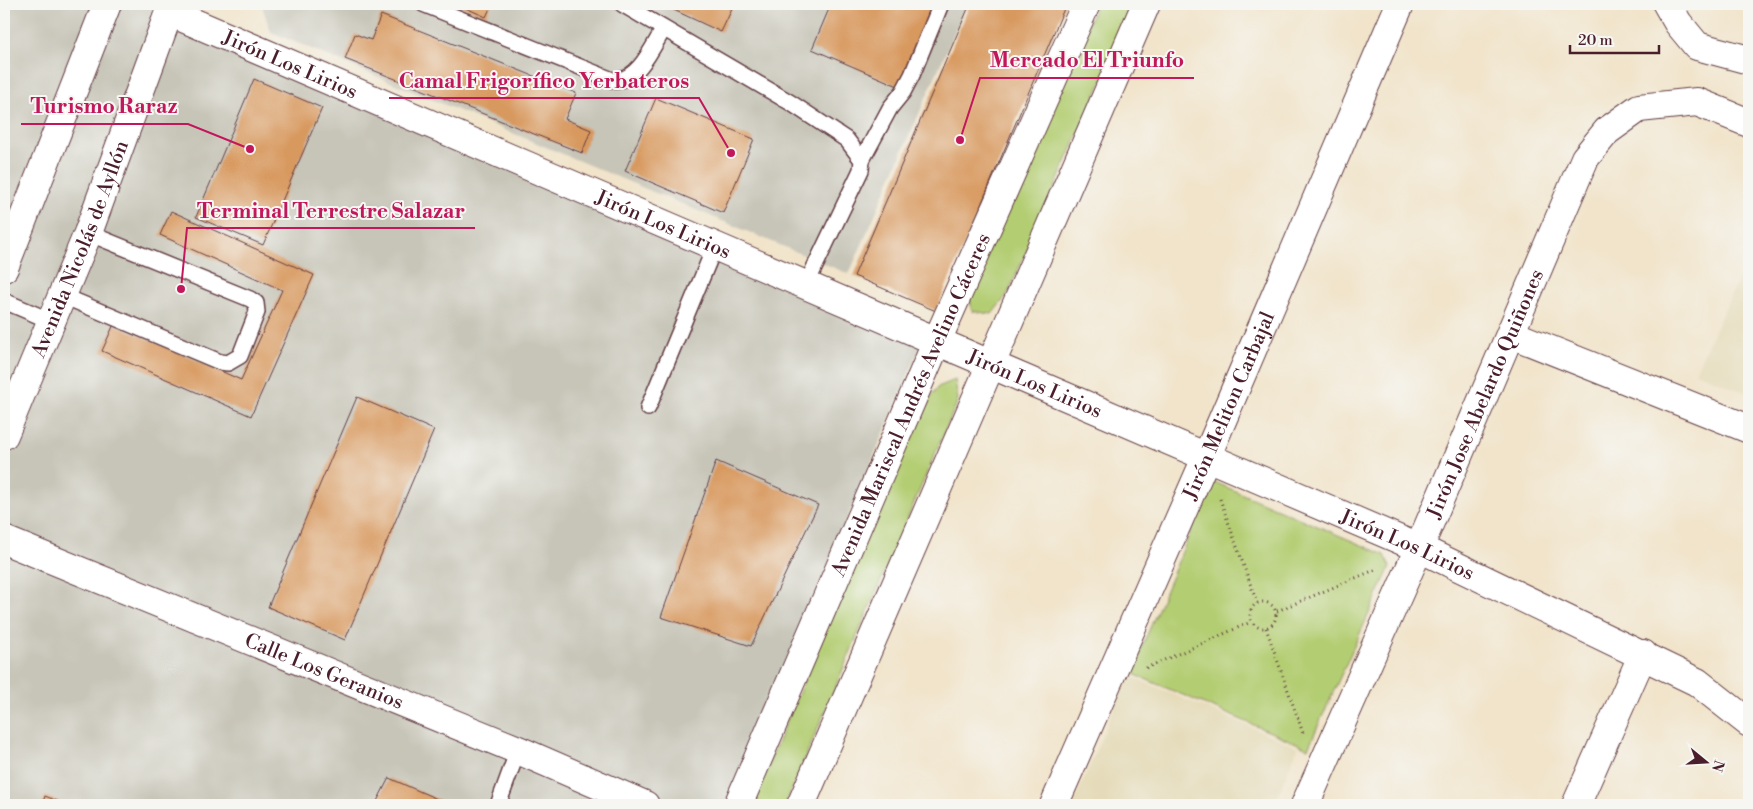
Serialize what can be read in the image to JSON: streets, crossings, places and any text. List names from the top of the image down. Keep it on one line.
{"streets":{"street":["Jirón Los Lirios","Avenida Nicolás de Ayllón","Jirón Jose Abelardo Quiñones","Avenida Mariscal Andrés Avelino Cáceres","Jirón Meliton Carbajal","Calle Los Geranios"]},"crossings":[["Jirón Los Lirios","Avenida Nicolás de Ayllón"],["Jirón Los Lirios","Jirón Jose Abelardo Quiñones"],["Jirón Los Lirios","Avenida Mariscal Andrés Avelino Cáceres"],["Jirón Los Lirios","Jirón Meliton Carbajal"]],"places":["Mercado El Triunfo","Turismo Raraz","Camal Frigorífico Yerbateros","Terminal Terrestre Salazar"],"scale_bar":"20 m","north":"right"}
